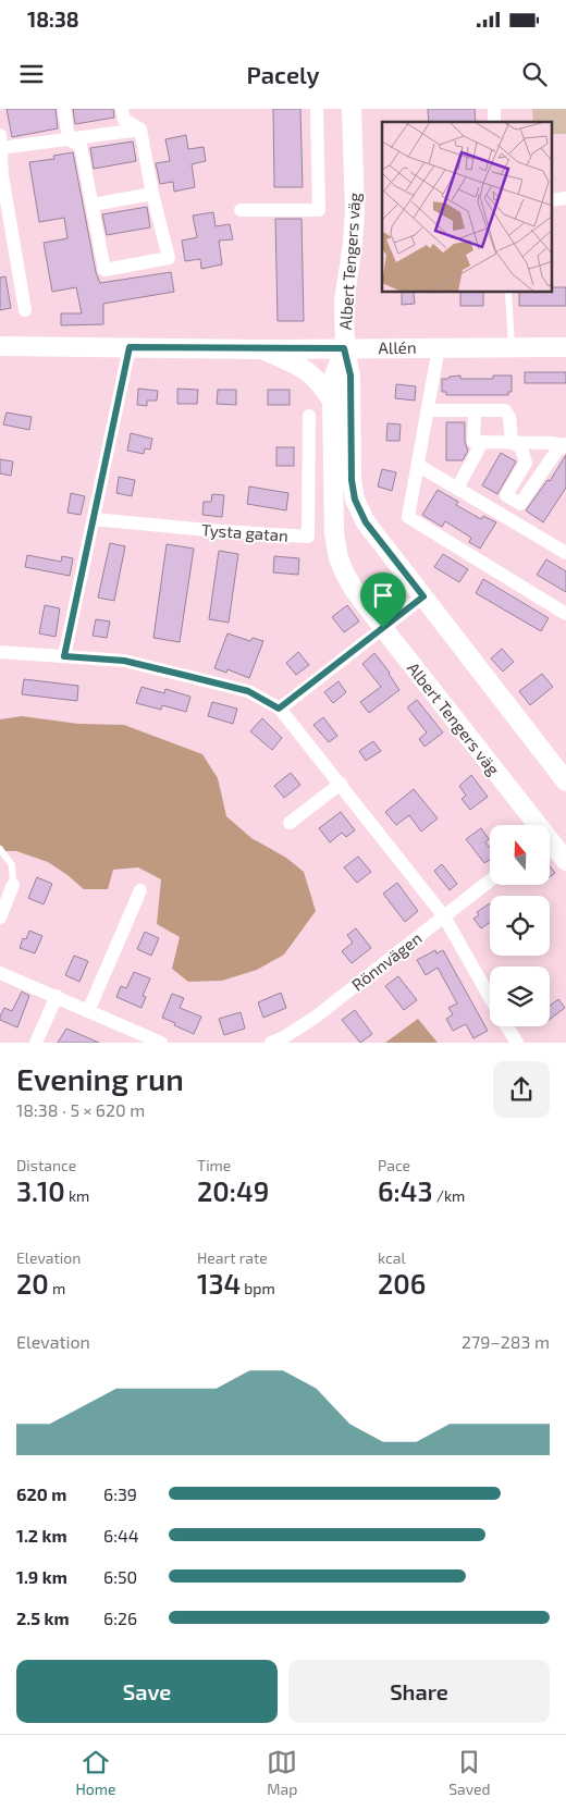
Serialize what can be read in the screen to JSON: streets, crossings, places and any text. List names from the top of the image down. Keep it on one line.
{"streets":{"main road":["Albert Tengers väg","Allén"],"street":["Tysta gatan","Rönnvägen"]},"crossings":[["Albert Tengers väg","Allén"]],"north":"top","page":{"status":"18:38","header":"Pacely","heading":["Evening run","18:38 · 5 × 620 m"],"stats":[["Distance","3.10 km"],["Time","20:49"],["Pace","6:43 /km"],["Elevation","20 m"],["Heart rate","134 bpm"],["kcal","206"]],"chart":["Elevation","279–283 m"],"list":[{"name":"620 m","note":"6:39"},{"name":"1.2 km","note":"6:44"},{"name":"1.9 km","note":"6:50"},{"name":"2.5 km","note":"6:26"}],"buttons":["Save","Share"],"tabs":["Home","Map","Saved"]}}
